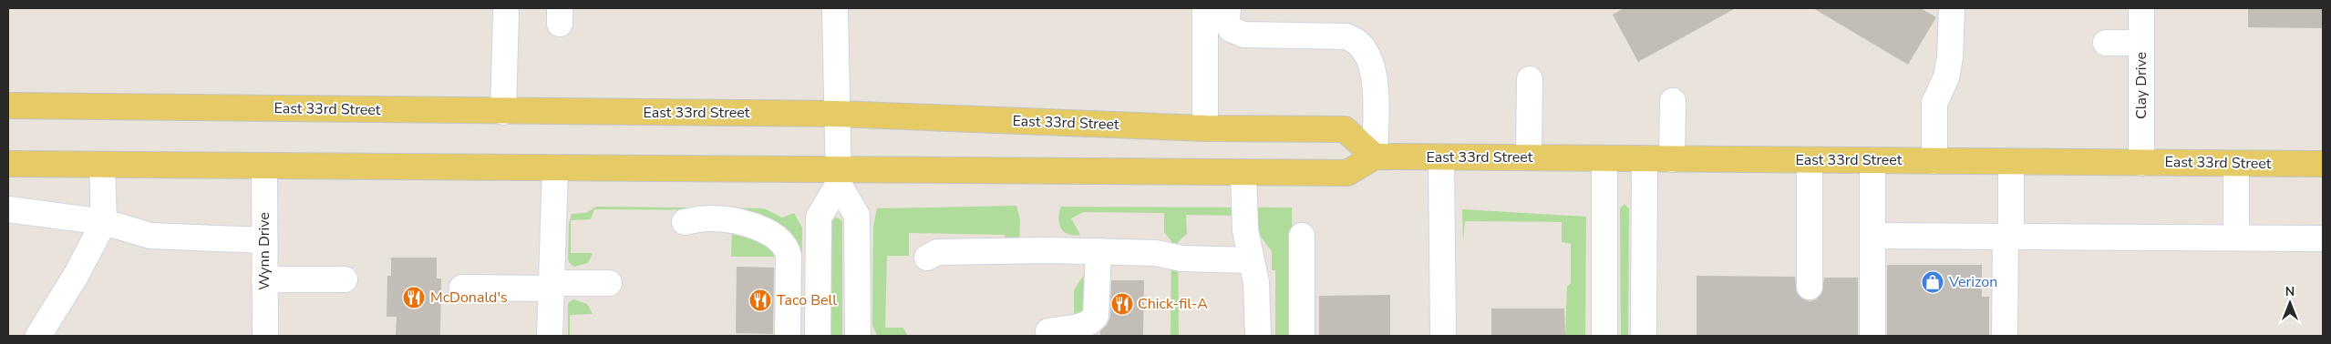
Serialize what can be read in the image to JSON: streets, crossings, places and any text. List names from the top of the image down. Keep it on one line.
{"streets":{"main road":["East 33rd Street"],"street":["Clay Drive","Wynn Drive"]},"crossings":[["Clay Drive","East 33rd Street"]],"places":{"shop":["Verizon"],"restaurant":["McDonald's","Taco Bell","Chick-fil-A"]},"north":"top"}
